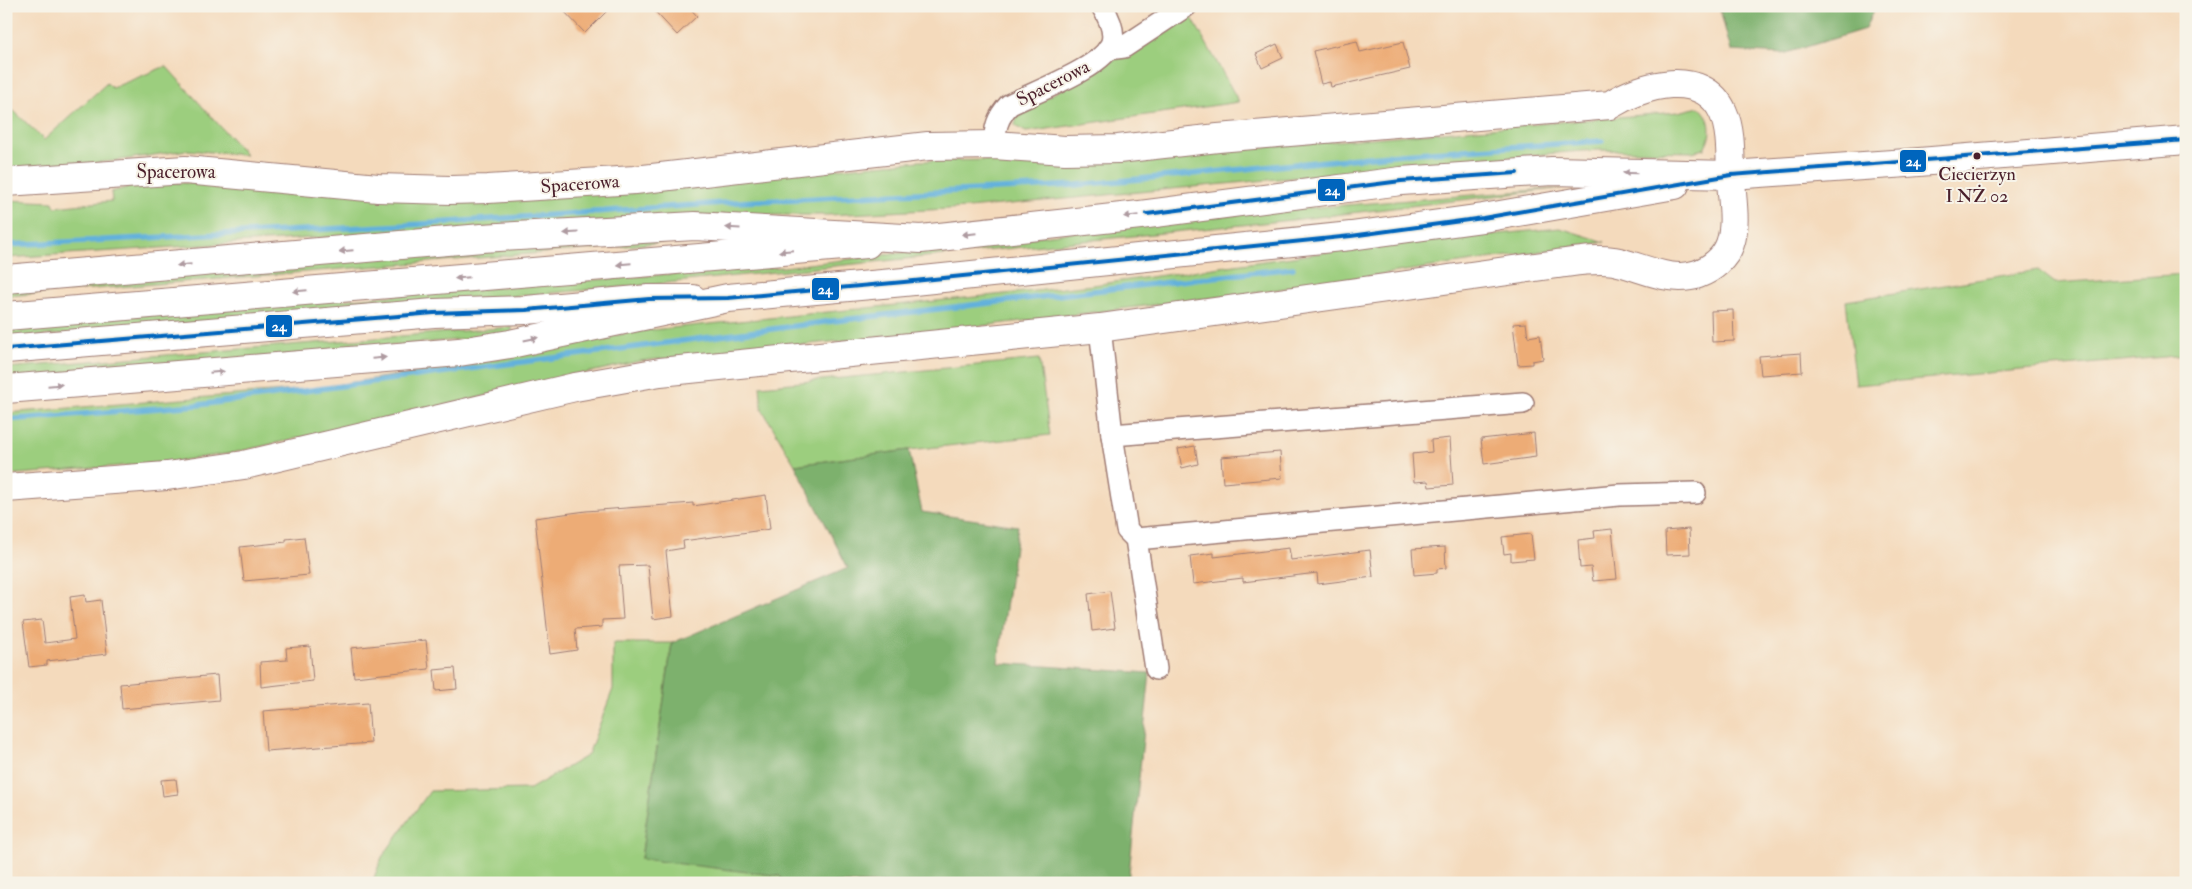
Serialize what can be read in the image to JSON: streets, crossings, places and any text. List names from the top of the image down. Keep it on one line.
{"streets":{"main road":["Spacerowa"]},"places":["Ciecierzyn I NŻ 02"],"lines":["transit line 24"]}
